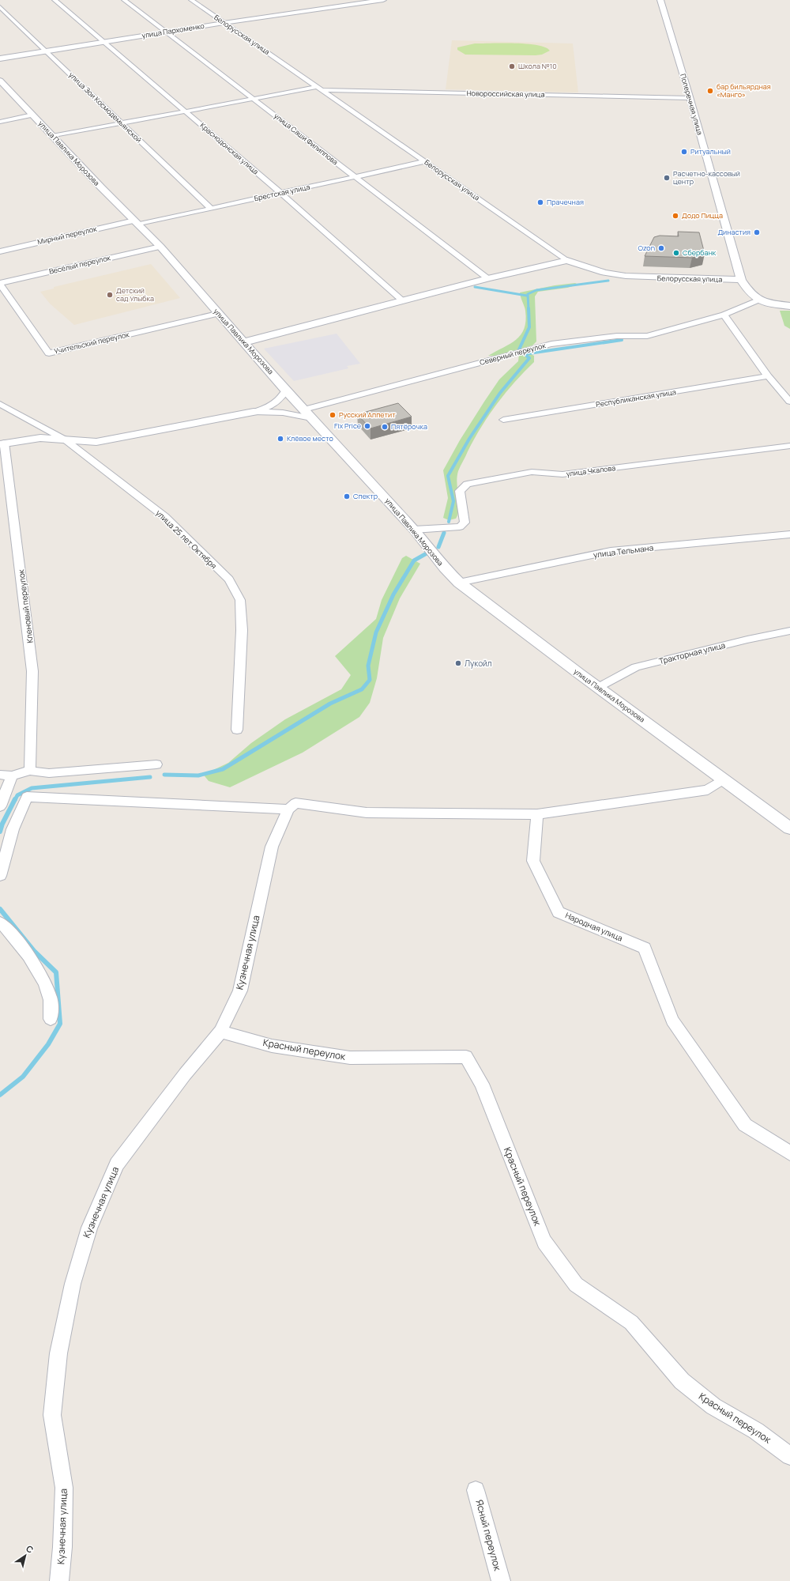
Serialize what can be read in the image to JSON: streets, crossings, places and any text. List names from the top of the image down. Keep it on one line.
{"streets":{"street":["улица Пархоменко","Белорусская улица","Новороссийская улица","Поперечная улица","улица Зои Космодемьянской","улица Саши Филиппова","Краснодонская улица","улица Павлика Морозова","Брестская улица","Мирный переулок","Весёлый переулок","Учительский переулок","Северный переулок","Республиканская улица","улица Чкалова","улица 25 лет Октября","улица Тельмана","Кленовый переулок","Тракторная улица","Народная улица","Кузнечная улица","Красный переулок","Ясный переулок"]},"crossings":[["улица Пархоменко","Белорусская улица"],["улица Пархоменко","улица Зои Космодемьянской"],["улица Пархоменко","улица Саши Филиппова"],["улица Пархоменко","Краснодонская улица"],["Белорусская улица","Новороссийская улица"],["Белорусская улица","Поперечная улица"],["Белорусская улица","Брестская улица"],["Новороссийская улица","Поперечная улица"],["Новороссийская улица","улица Зои Космодемьянской"],["Новороссийская улица","улица Саши Филиппова"],["Новороссийская улица","Краснодонская улица"],["Новороссийская улица","улица Павлика Морозова"],["Поперечная улица","Северный переулок"],["улица Зои Космодемьянской","Брестская улица"],["улица Саши Филиппова","Брестская улица"],["Краснодонская улица","Брестская улица"],["улица Павлика Морозова","Брестская улица"],["улица Павлика Морозова","Мирный переулок"],["улица Павлика Морозова","Весёлый переулок"],["улица Павлика Морозова","Учительский переулок"],["улица Павлика Морозова","Северный переулок"],["улица Павлика Морозова","улица Чкалова"],["улица Павлика Морозова","улица Тельмана"],["улица Павлика Морозова","Тракторная улица"],["Брестская улица","Мирный переулок"],["Весёлый переулок","Учительский переулок"],["Кузнечная улица","Красный переулок"]],"places":["Школа №10","бар бильярдная «Манго»","Ритуальный","Расчетно-кассовый центр","Прачечная","Додо Пицца","Династия","Ozon","Сбербанк","Детский сад Улыбка","Русский Аппетит","Fix Price","Пятёрочка","Клёвое место","Спектр","Лукойл"],"north":"top right"}
